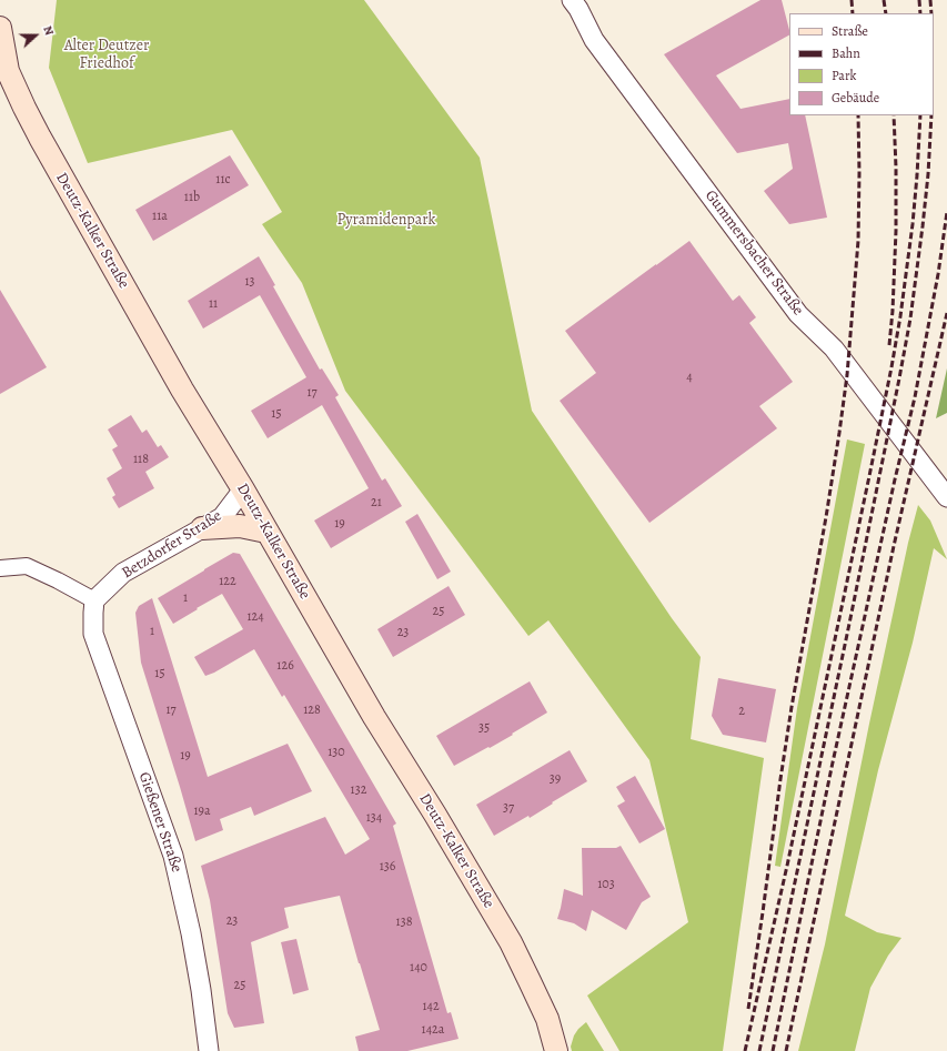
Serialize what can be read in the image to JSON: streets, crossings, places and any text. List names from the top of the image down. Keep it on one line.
{"streets":{"main road":["Deutz-Kalker Straße"],"street":["Gummersbacher Straße","Betzdorfer Straße","Gießener Straße"]},"crossings":[["Deutz-Kalker Straße","Betzdorfer Straße"],["Betzdorfer Straße","Gießener Straße"]],"parks":["Alter Deutzer Friedhof","Pyramidenpark"],"house_numbers":["11c","11b","11a","13","11","4","17","15","118","21","19","122","1","25","124","1","23","126","15","17","128","2","35","130","19","39","132","37","19a","134","136","103","23","138","140","25","142","142a"],"legend":["Straße","Bahn","Park","Gebäude"],"north":"right"}
